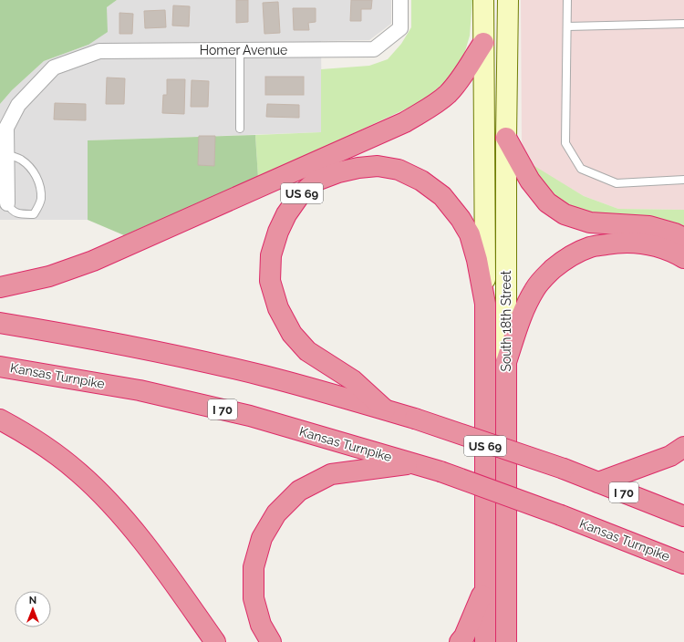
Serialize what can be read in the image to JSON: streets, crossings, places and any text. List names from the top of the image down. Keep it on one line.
{"streets":{"highway":["US 69","South 18th Street","Kansas Turnpike","I 70"],"street":["Homer Avenue"]},"crossings":[["US 69","South 18th Street"],["US 69","I 70"]],"north":"top"}
